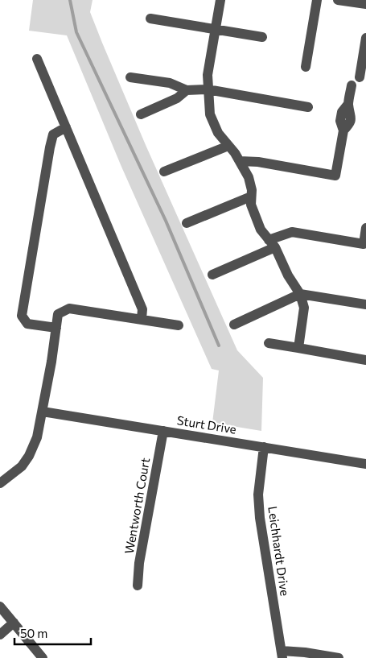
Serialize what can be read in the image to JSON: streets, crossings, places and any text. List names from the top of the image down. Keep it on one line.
{"streets":{"street":["Sturt Drive","Wentworth Court","Leichhardt Drive"]},"crossings":[["Sturt Drive","Wentworth Court"],["Sturt Drive","Leichhardt Drive"]],"scale_bar":"50 m"}
